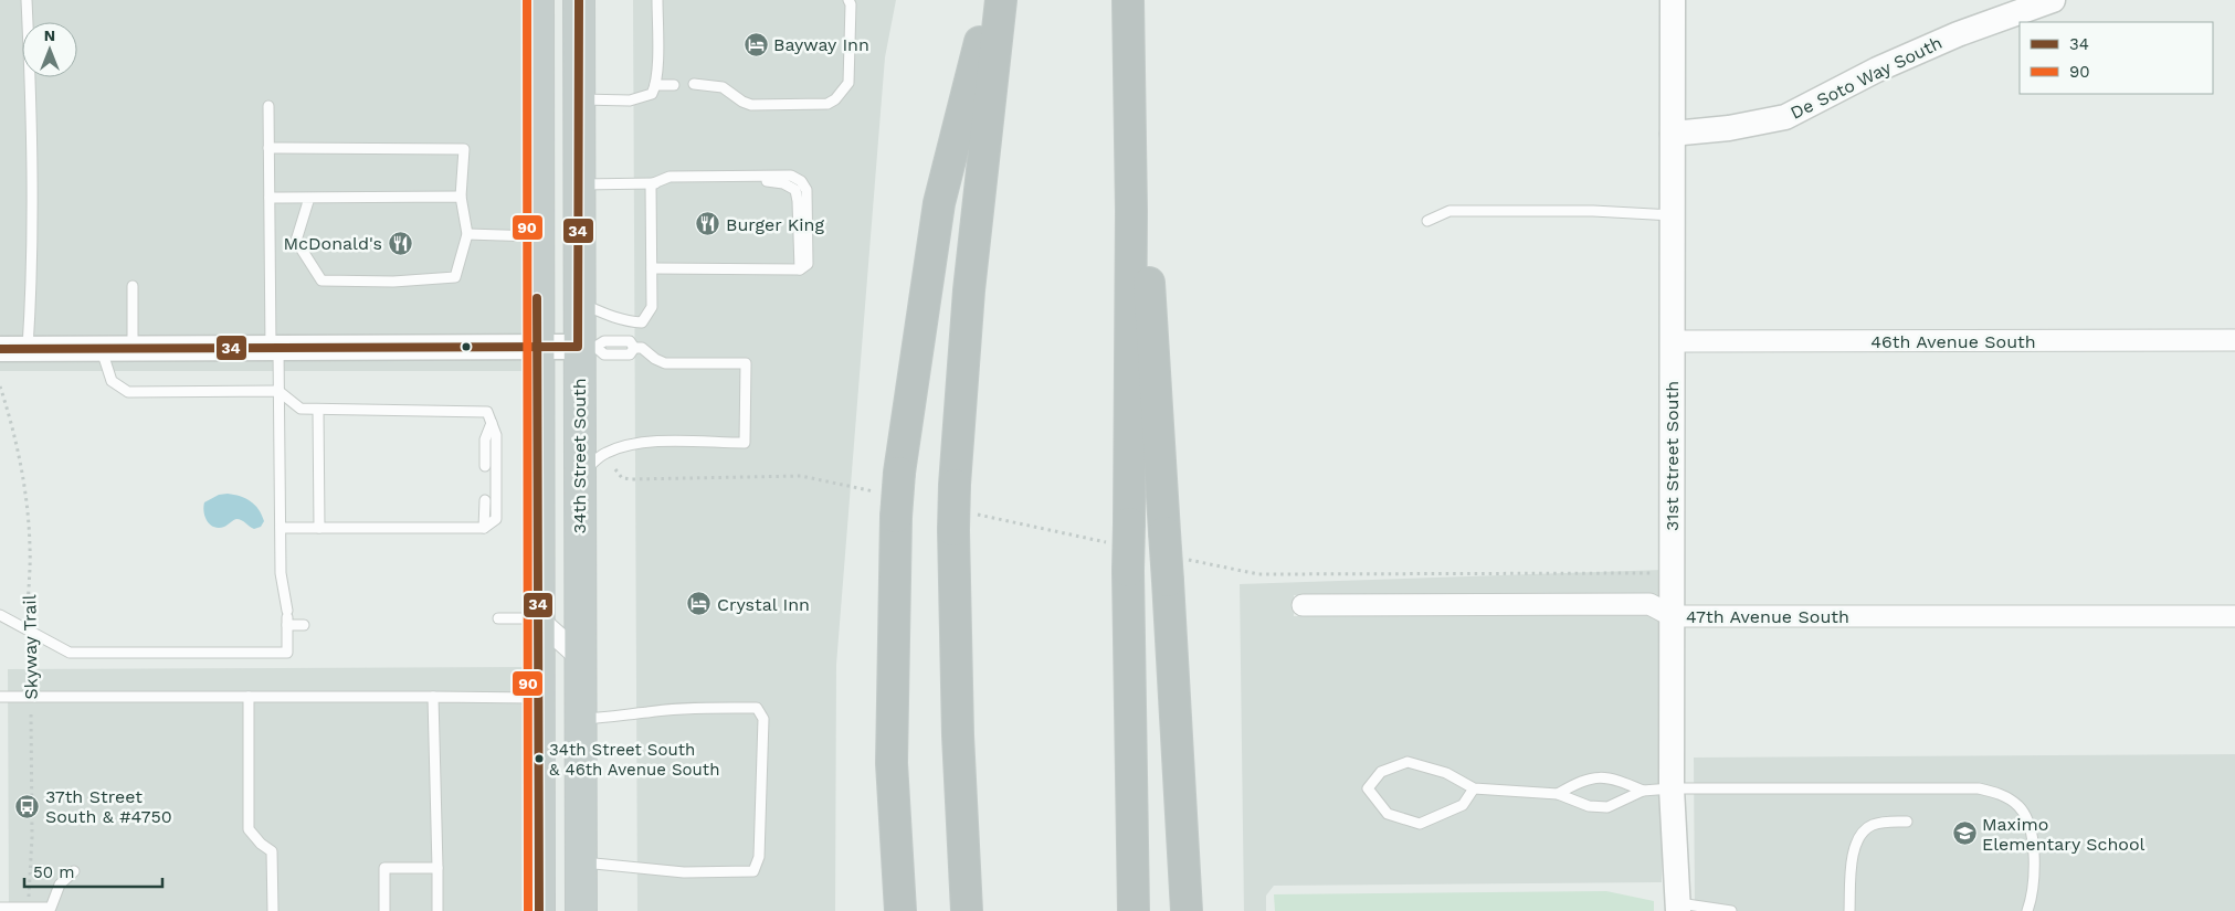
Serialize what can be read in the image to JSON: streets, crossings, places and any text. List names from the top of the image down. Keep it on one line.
{"streets":{"highway":["34th Street South"],"street":["De Soto Way South","46th Avenue South","31st Street South","47th Avenue South"],"path":["Skyway Trail"]},"crossings":[["De Soto Way South","31st Street South"],["46th Avenue South","31st Street South"],["31st Street South","47th Avenue South"]],"places":{"hotel":["Bayway Inn","Crystal Inn"],"restaurant":["Burger King","McDonald's"],"other":["34th Street South & 46th Avenue South"],"bus stop":["37th Street South & #4750"],"school or university":["Maximo Elementary School"]},"lines":["transit line 34","transit line 90"],"legend":["34","90"],"scale_bar":"50 m","north":"top"}
